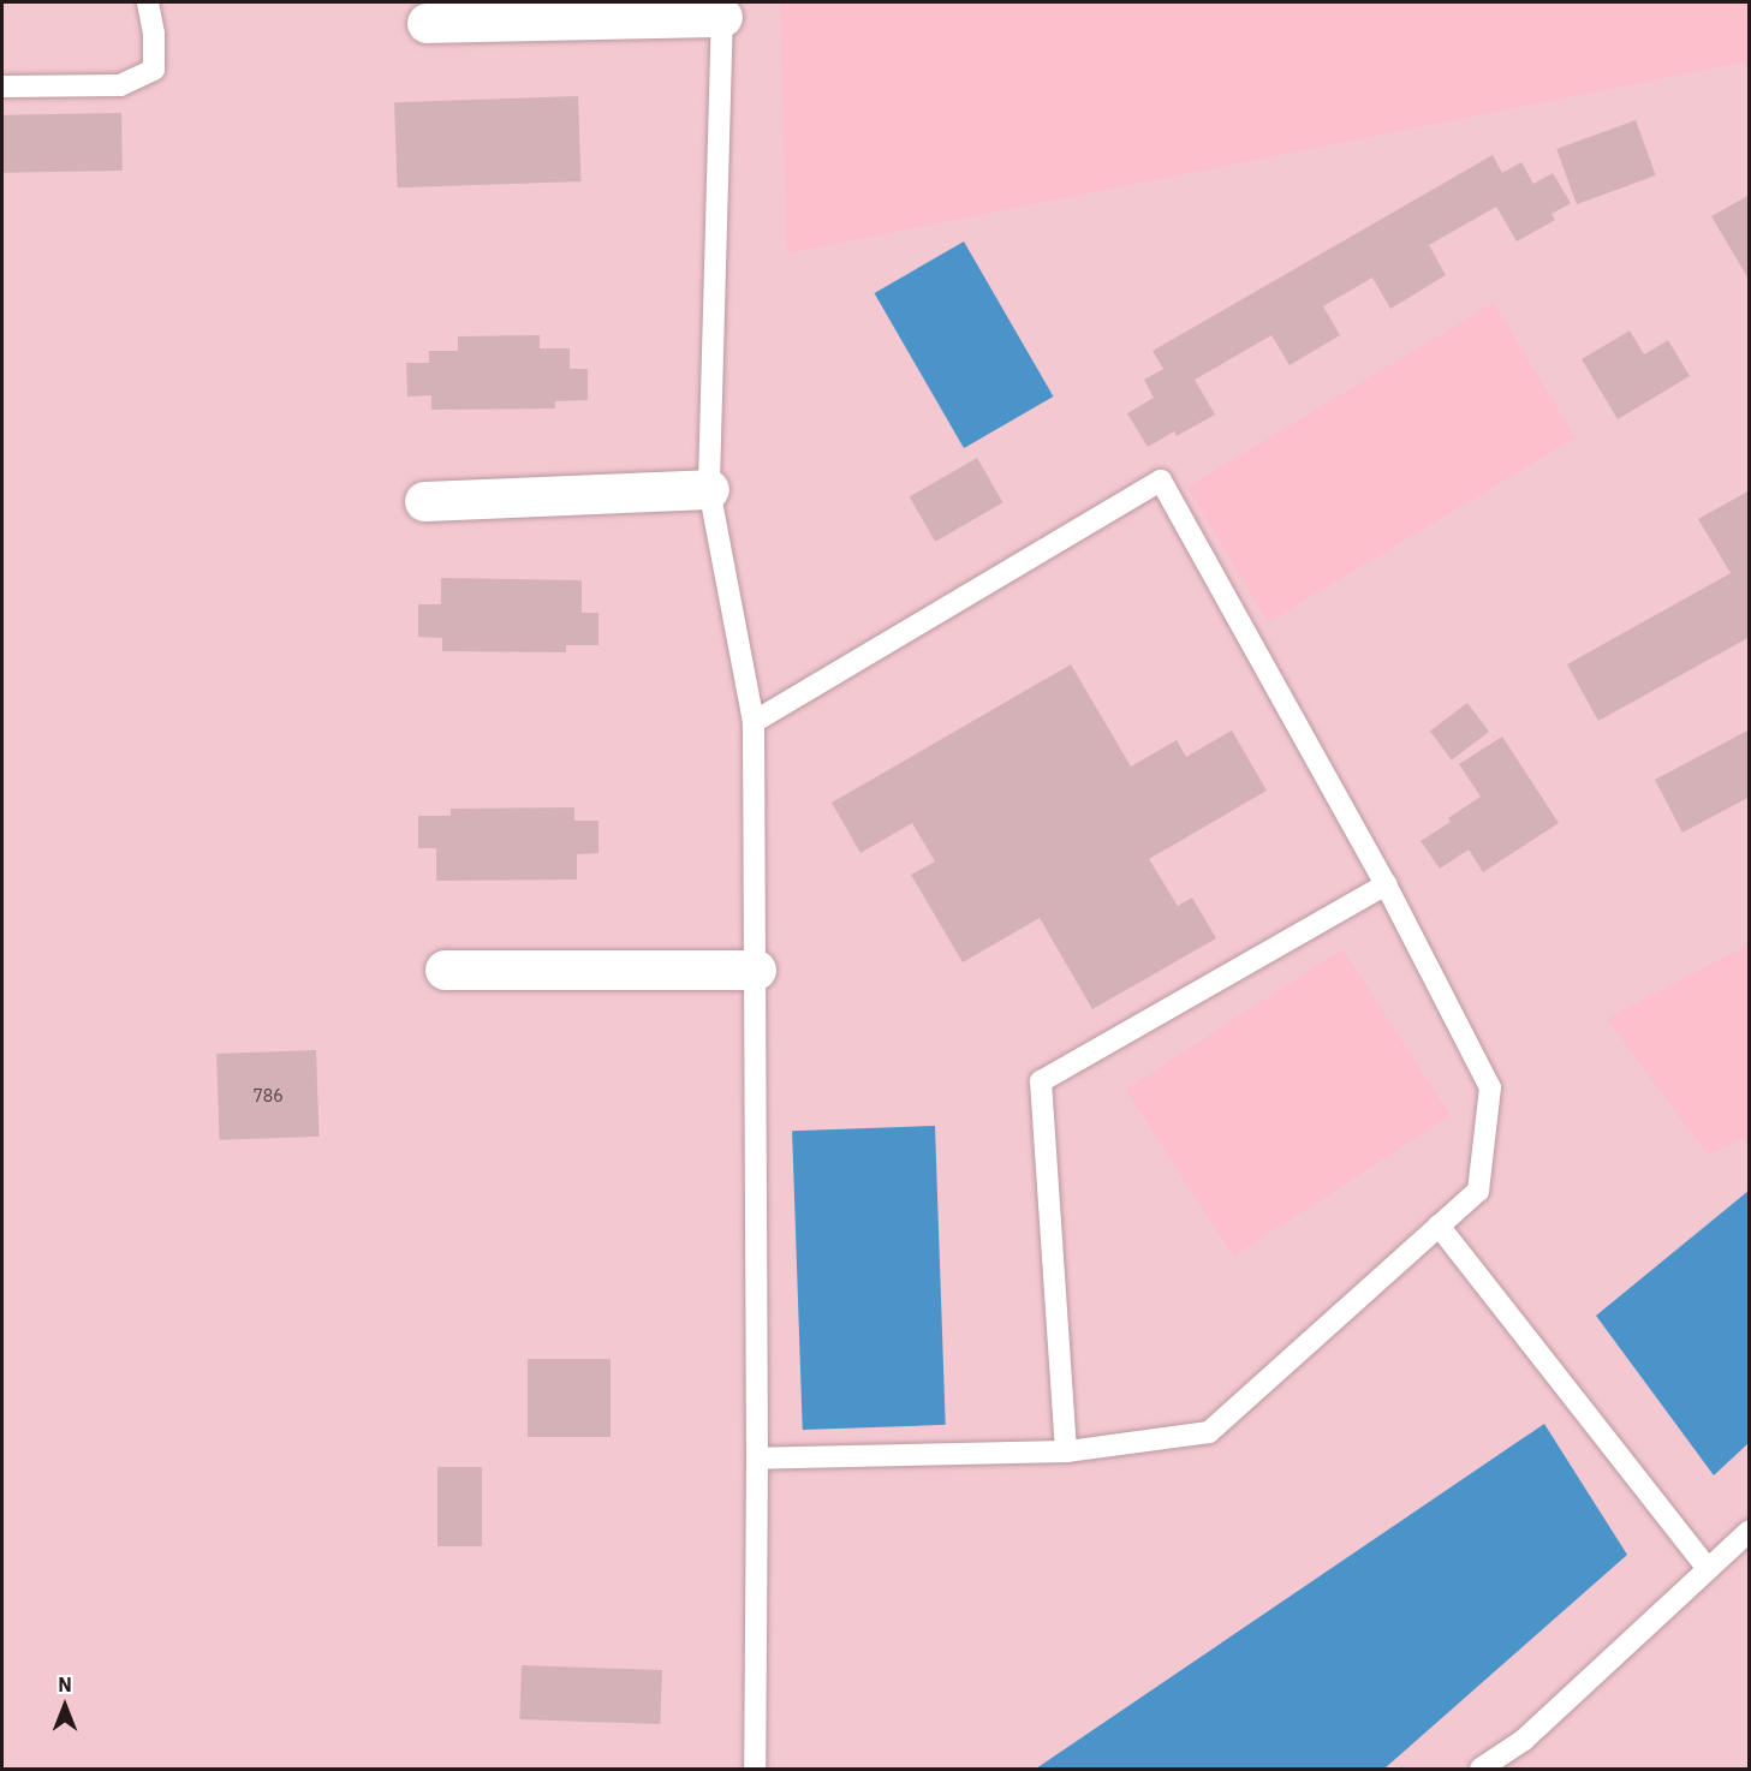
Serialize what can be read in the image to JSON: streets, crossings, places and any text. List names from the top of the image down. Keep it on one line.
{"house_numbers":["786"],"north":"top"}
